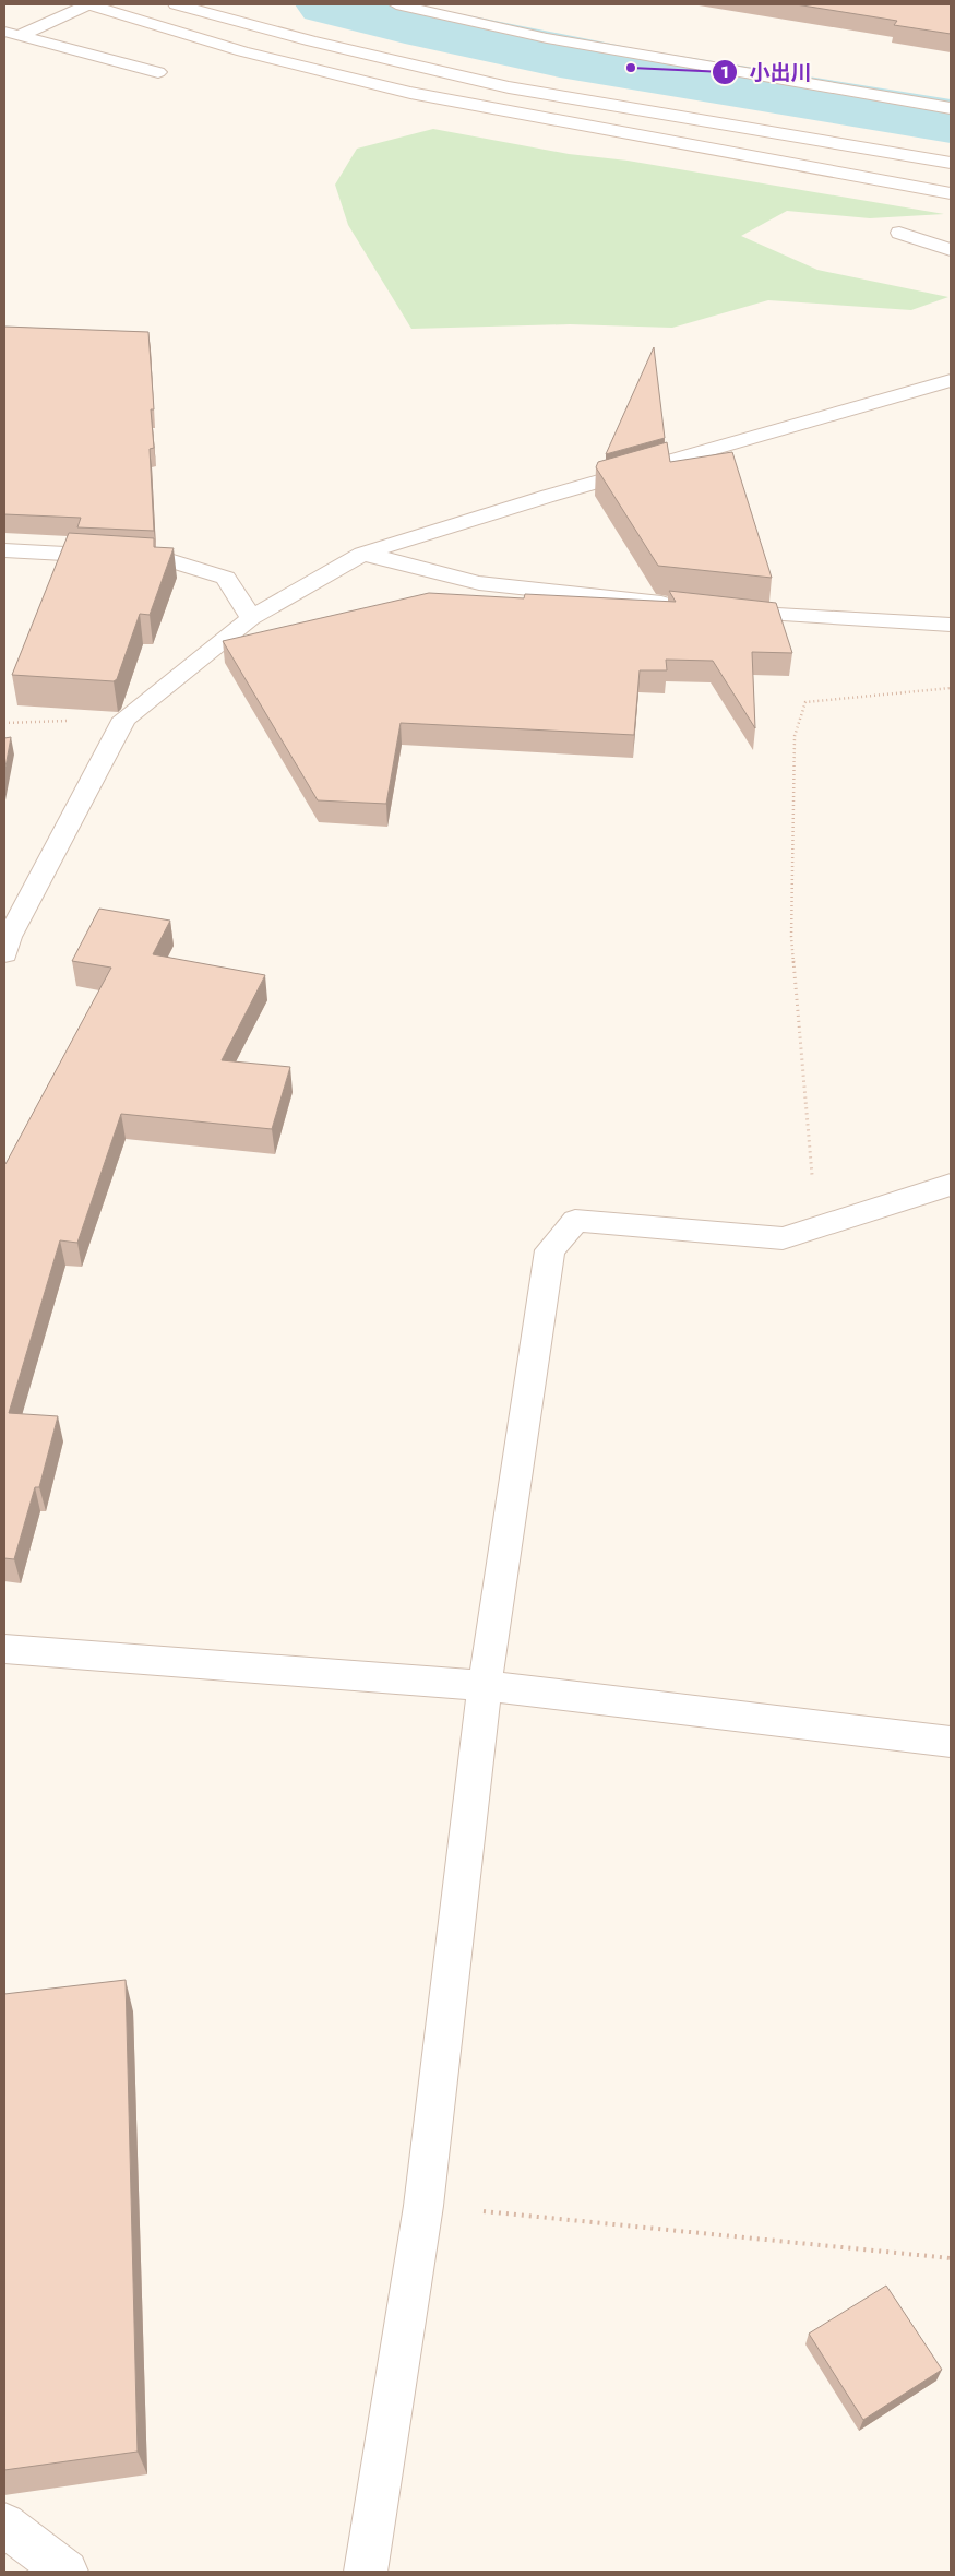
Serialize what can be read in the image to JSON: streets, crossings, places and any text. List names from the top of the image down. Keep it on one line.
{"places":["小出川"]}
